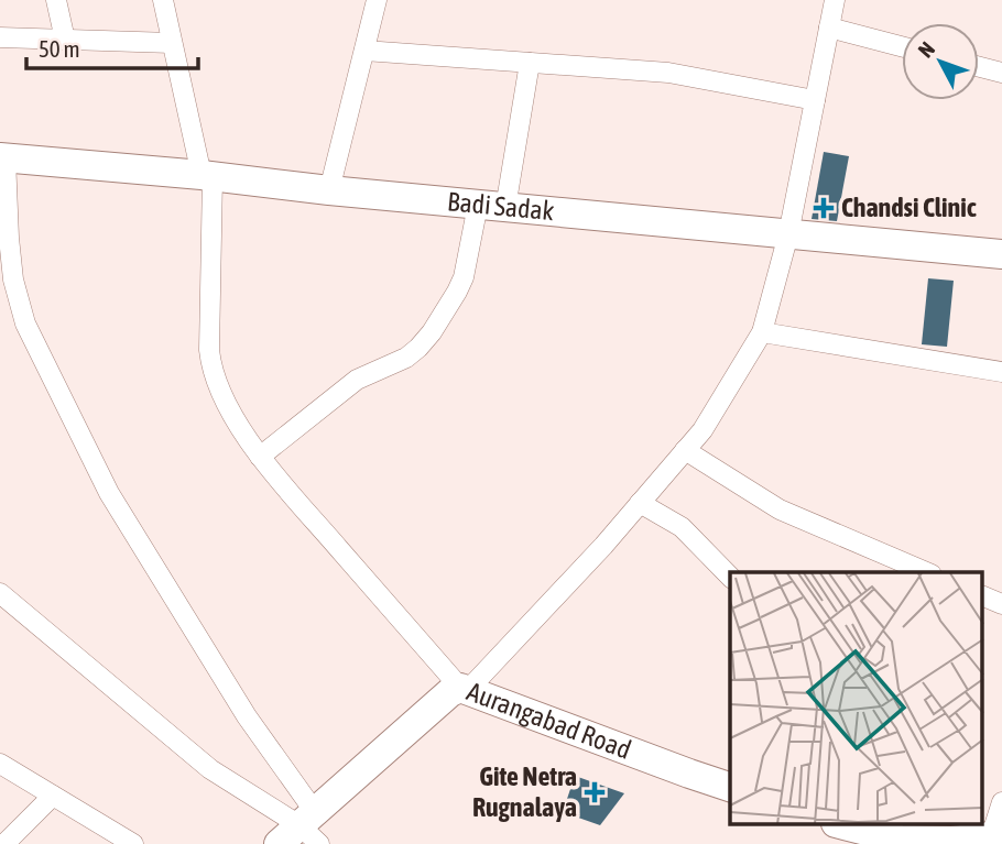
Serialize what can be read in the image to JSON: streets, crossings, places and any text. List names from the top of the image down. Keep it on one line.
{"streets":{"main road":["Badi Sadak","Aurangabad Road"]},"places":{"health":["Chandsi Clinic","Gite Netra Rugnalaya"]},"scale_bar":"50 m","north":"top left"}
